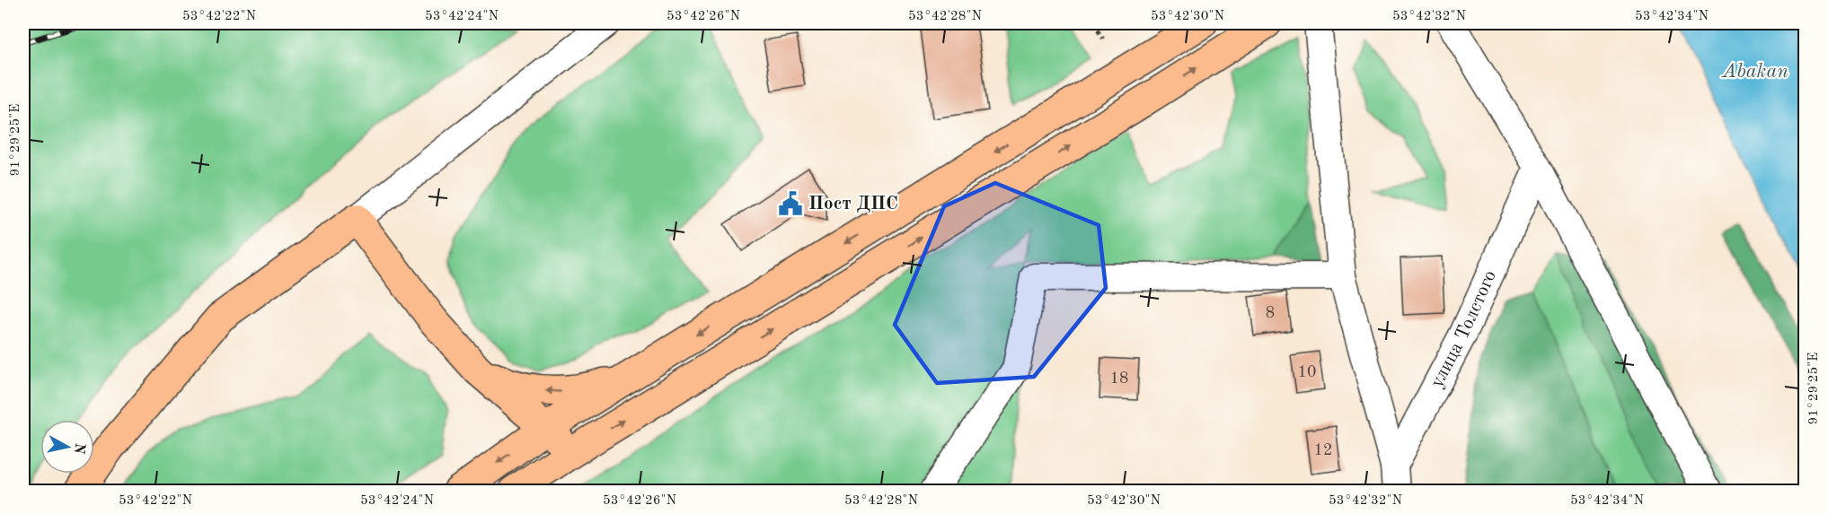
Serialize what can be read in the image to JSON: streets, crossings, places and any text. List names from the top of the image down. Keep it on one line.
{"streets":{"street":["улица Толстого"]},"water":["Abakan"],"places":{"public building":["Пост ДПС"]},"house_numbers":["8","10","18","12"],"north":"right","coordinates":["53°42'22\"N","53°42'24\"N","53°42'26\"N","53°42'28\"N","53°42'30\"N","53°42'32\"N","53°42'34\"N","91°29'25\"E"]}
